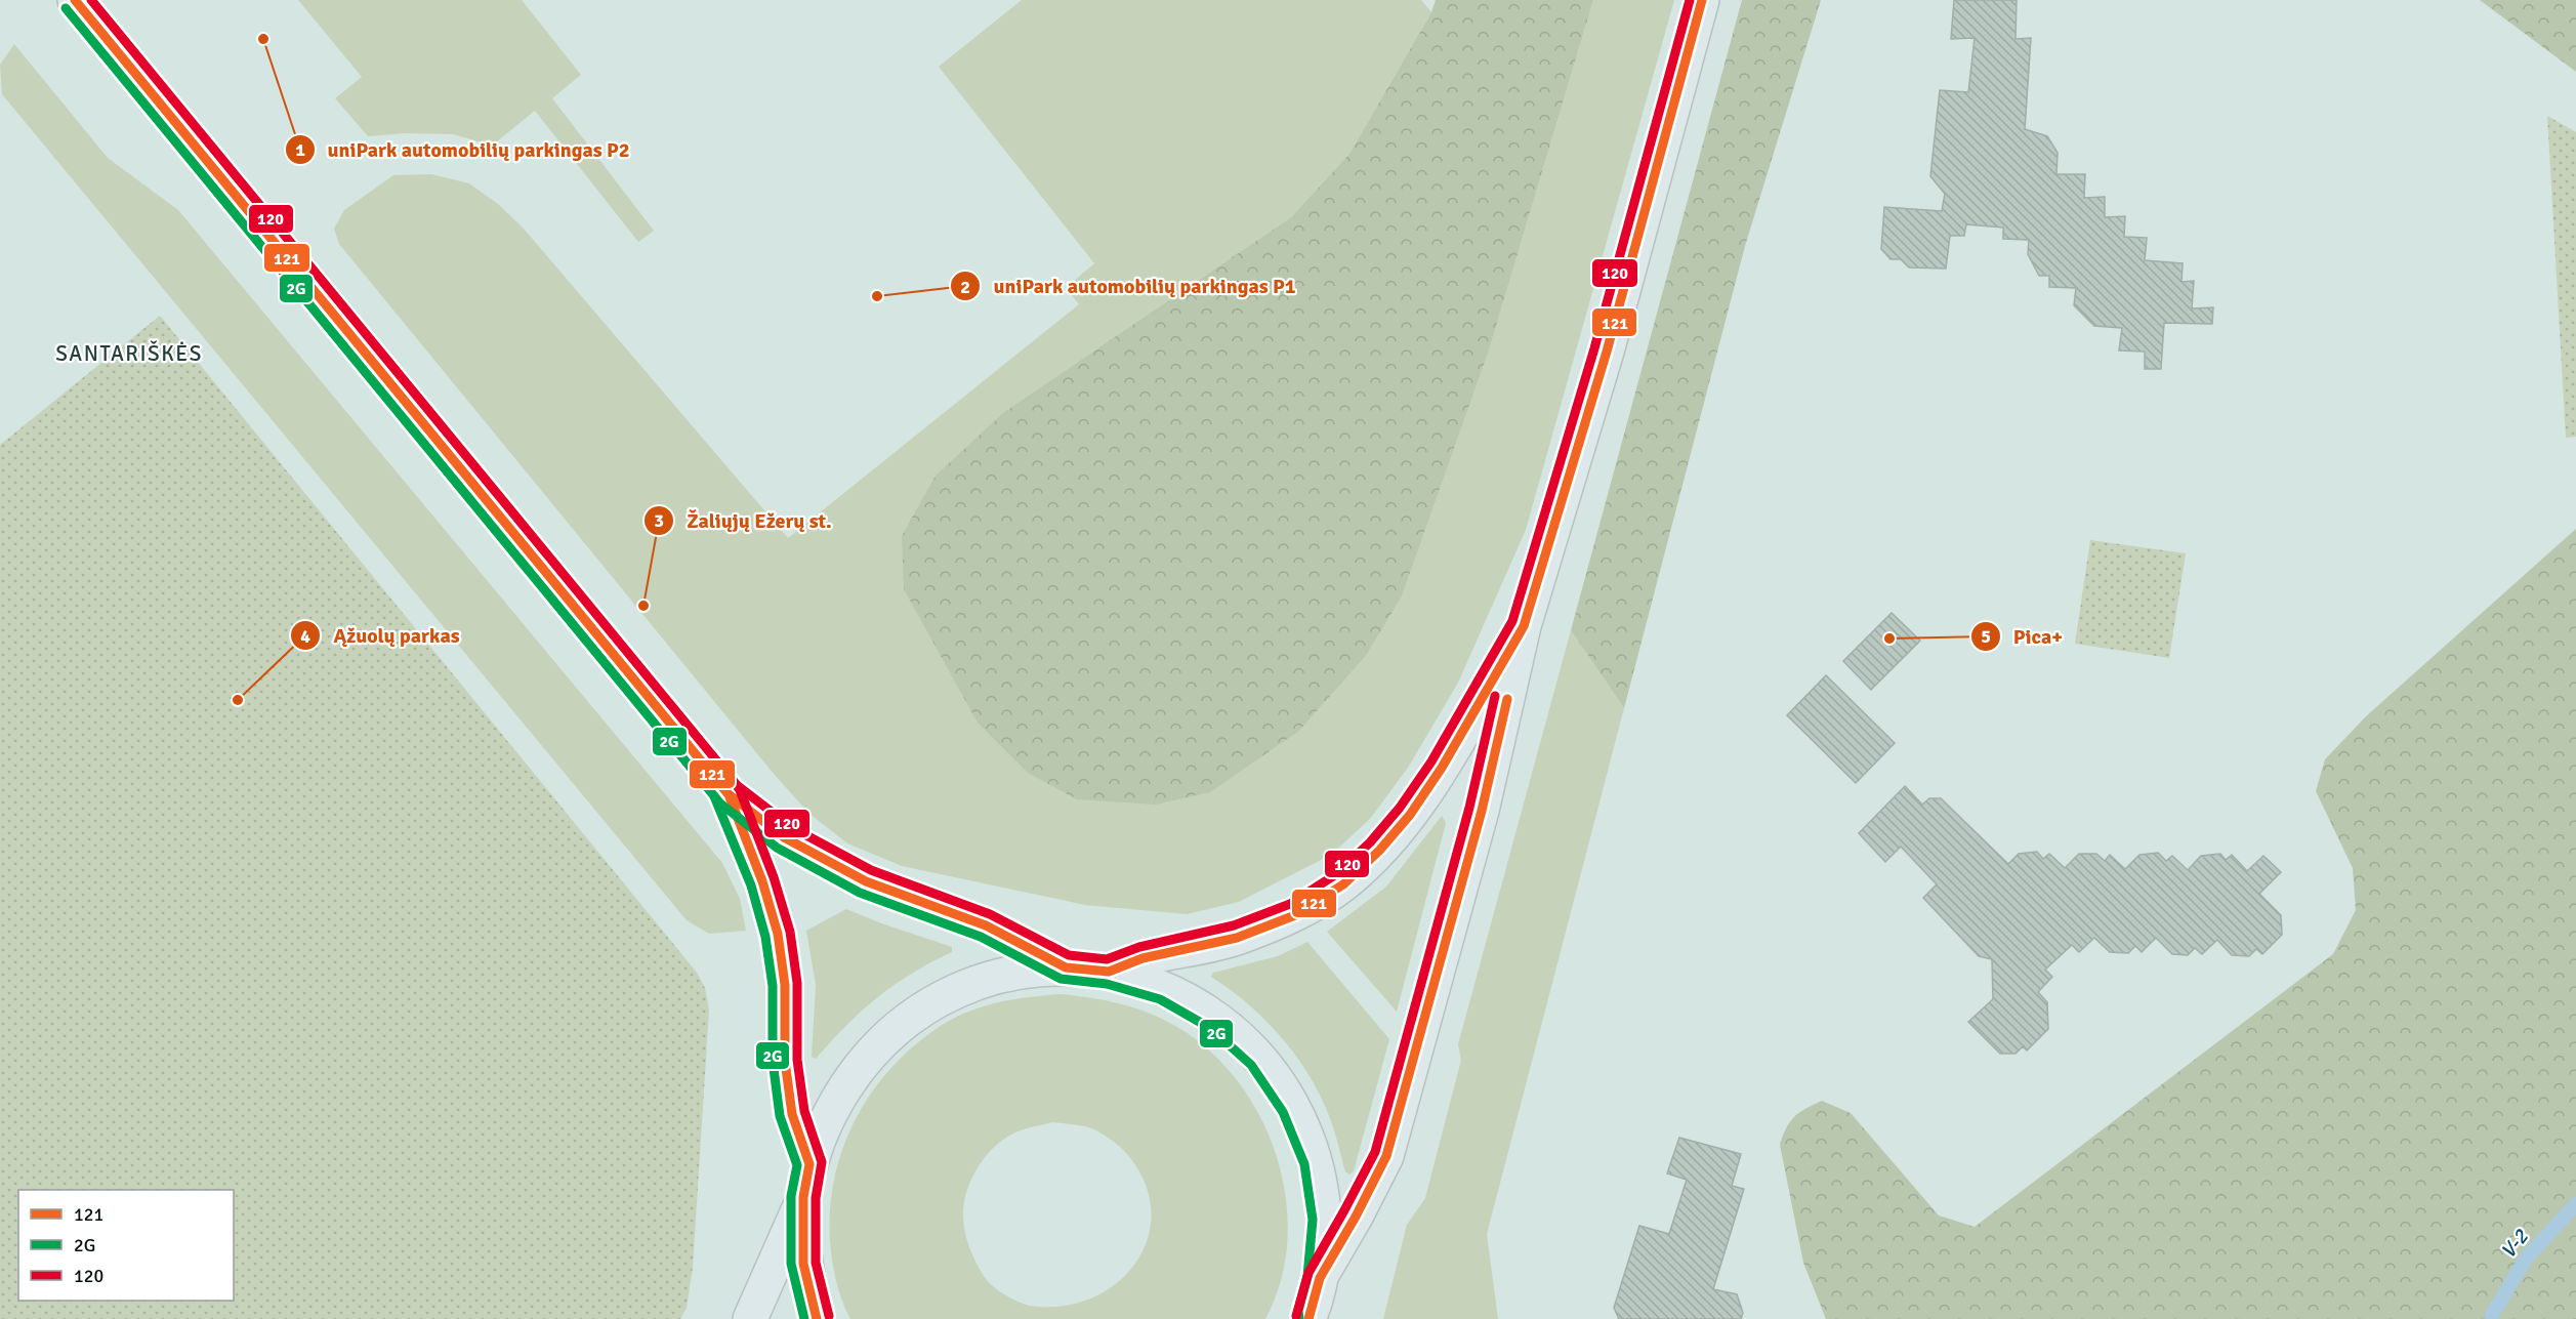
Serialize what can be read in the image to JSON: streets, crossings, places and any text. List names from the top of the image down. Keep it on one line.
{"districts":["SANTARIŠKĖS"],"water":["V-2"],"places":["uniPark automobilių parkingas P2","uniPark automobilių parkingas P1","Žaliųjų Ežerų st.","Pica+","Ąžuolų parkas"],"lines":["transit line 121","transit line 120","transit line 2G"],"legend":["121","2G","120"]}
